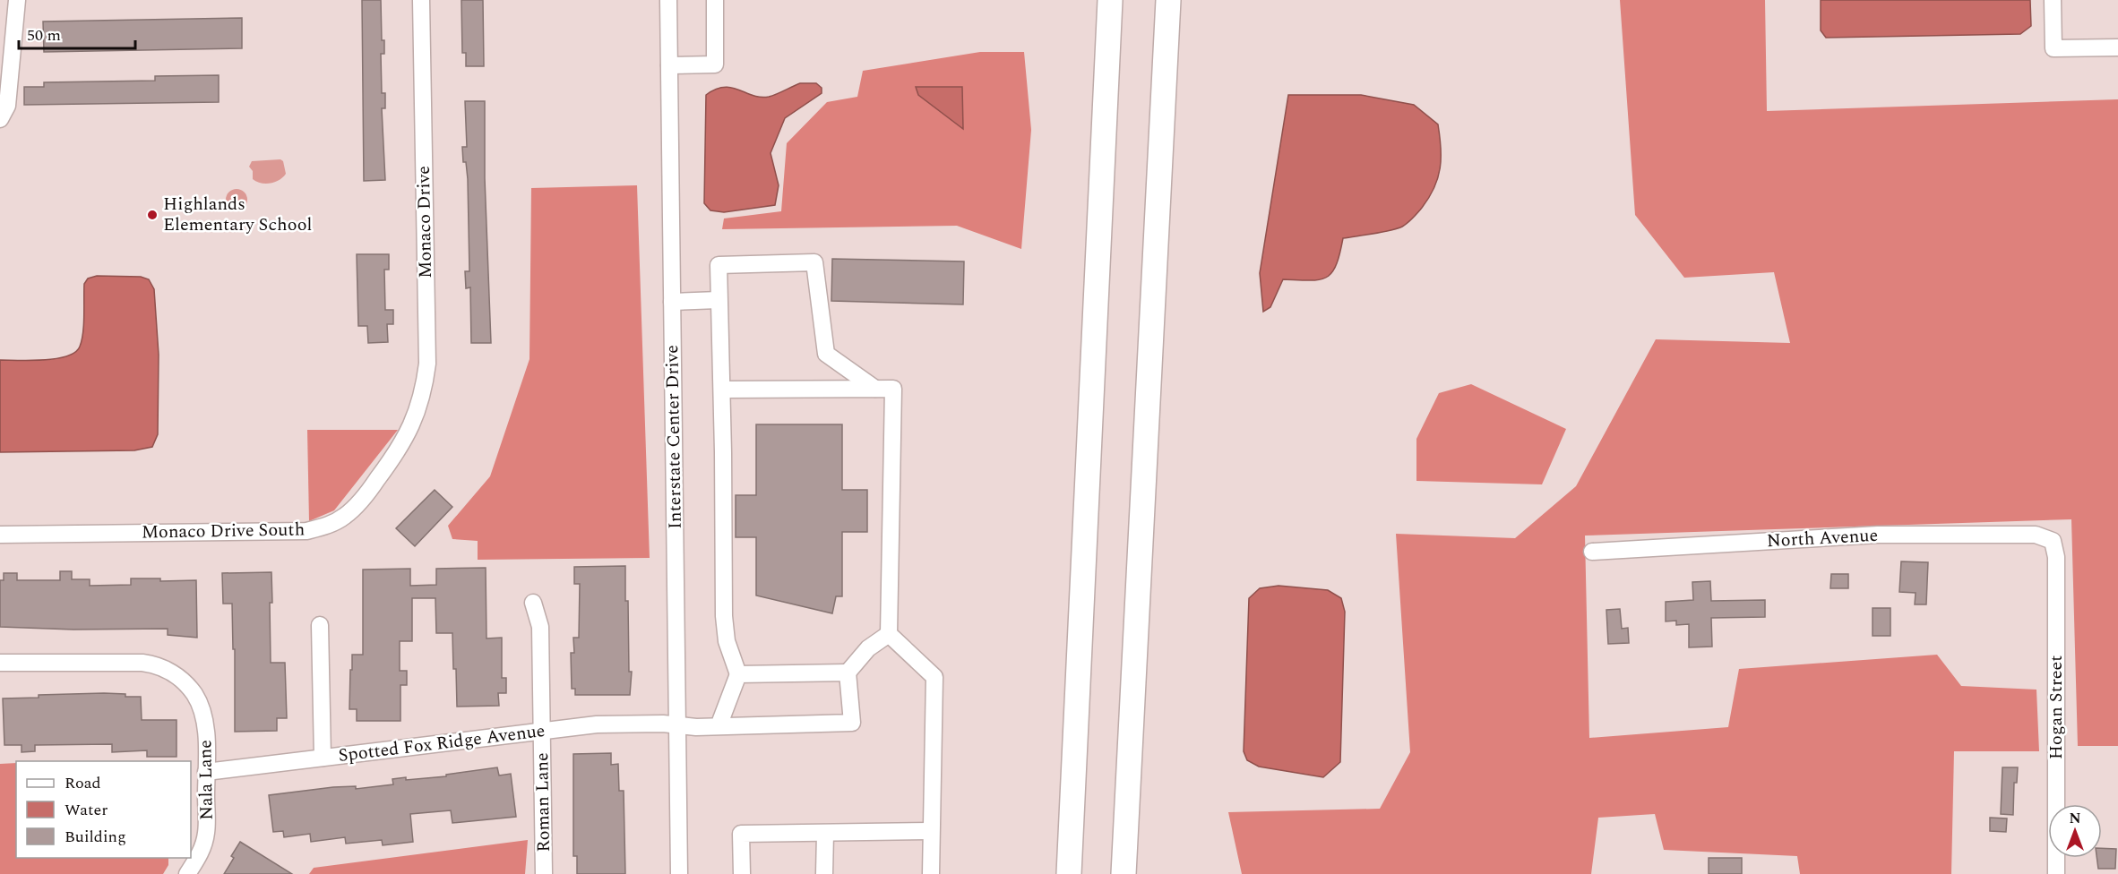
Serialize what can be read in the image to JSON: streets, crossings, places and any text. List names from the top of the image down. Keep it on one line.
{"streets":{"street":["Monaco Drive","Interstate Center Drive","Monaco Drive South","North Avenue","Hogan Street","Spotted Fox Ridge Avenue","Nala Lane","Roman Lane"]},"crossings":[["Monaco Drive","Monaco Drive South"],["Interstate Center Drive","Spotted Fox Ridge Avenue"],["North Avenue","Hogan Street"],["Spotted Fox Ridge Avenue","Nala Lane"],["Spotted Fox Ridge Avenue","Roman Lane"]],"places":["Highlands Elementary School"],"legend":["Road","Water","Building"],"scale_bar":"50 m","north":"top"}
